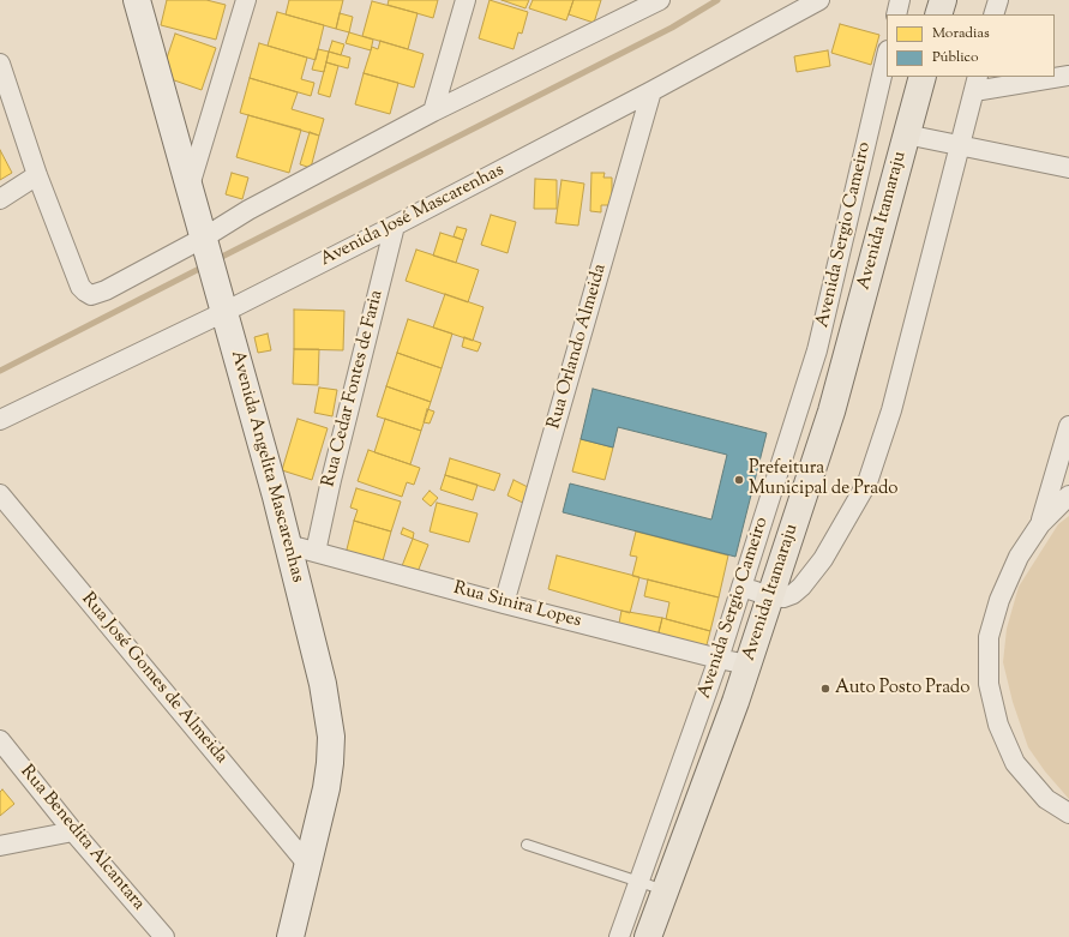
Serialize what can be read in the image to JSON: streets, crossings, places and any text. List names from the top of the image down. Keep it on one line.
{"streets":{"main road":["Avenida Itamaraju"],"street":["Avenida José Mascarenhas","Avenida Sergio Cameiro","Rua Orlando Almeida","Rua Cedar Fontes de Faria","Avenida Angelita Mascarenhas","Rua Sinira Lopes","Rua José Gomes de Almeida","Rua Benedita Alcantara"]},"crossings":[["Avenida José Mascarenhas","Rua Orlando Almeida"],["Avenida José Mascarenhas","Rua Cedar Fontes de Faria"],["Avenida José Mascarenhas","Avenida Angelita Mascarenhas"],["Avenida Itamaraju","Rua Sinira Lopes"],["Avenida Sergio Cameiro","Rua Sinira Lopes"],["Rua Orlando Almeida","Rua Sinira Lopes"],["Rua Cedar Fontes de Faria","Rua Sinira Lopes"],["Avenida Angelita Mascarenhas","Rua Sinira Lopes"],["Avenida Angelita Mascarenhas","Rua José Gomes de Almeida"]],"places":["Prefeitura Municipal de Prado","Auto Posto Prado"],"legend":["Moradias","Público"]}
